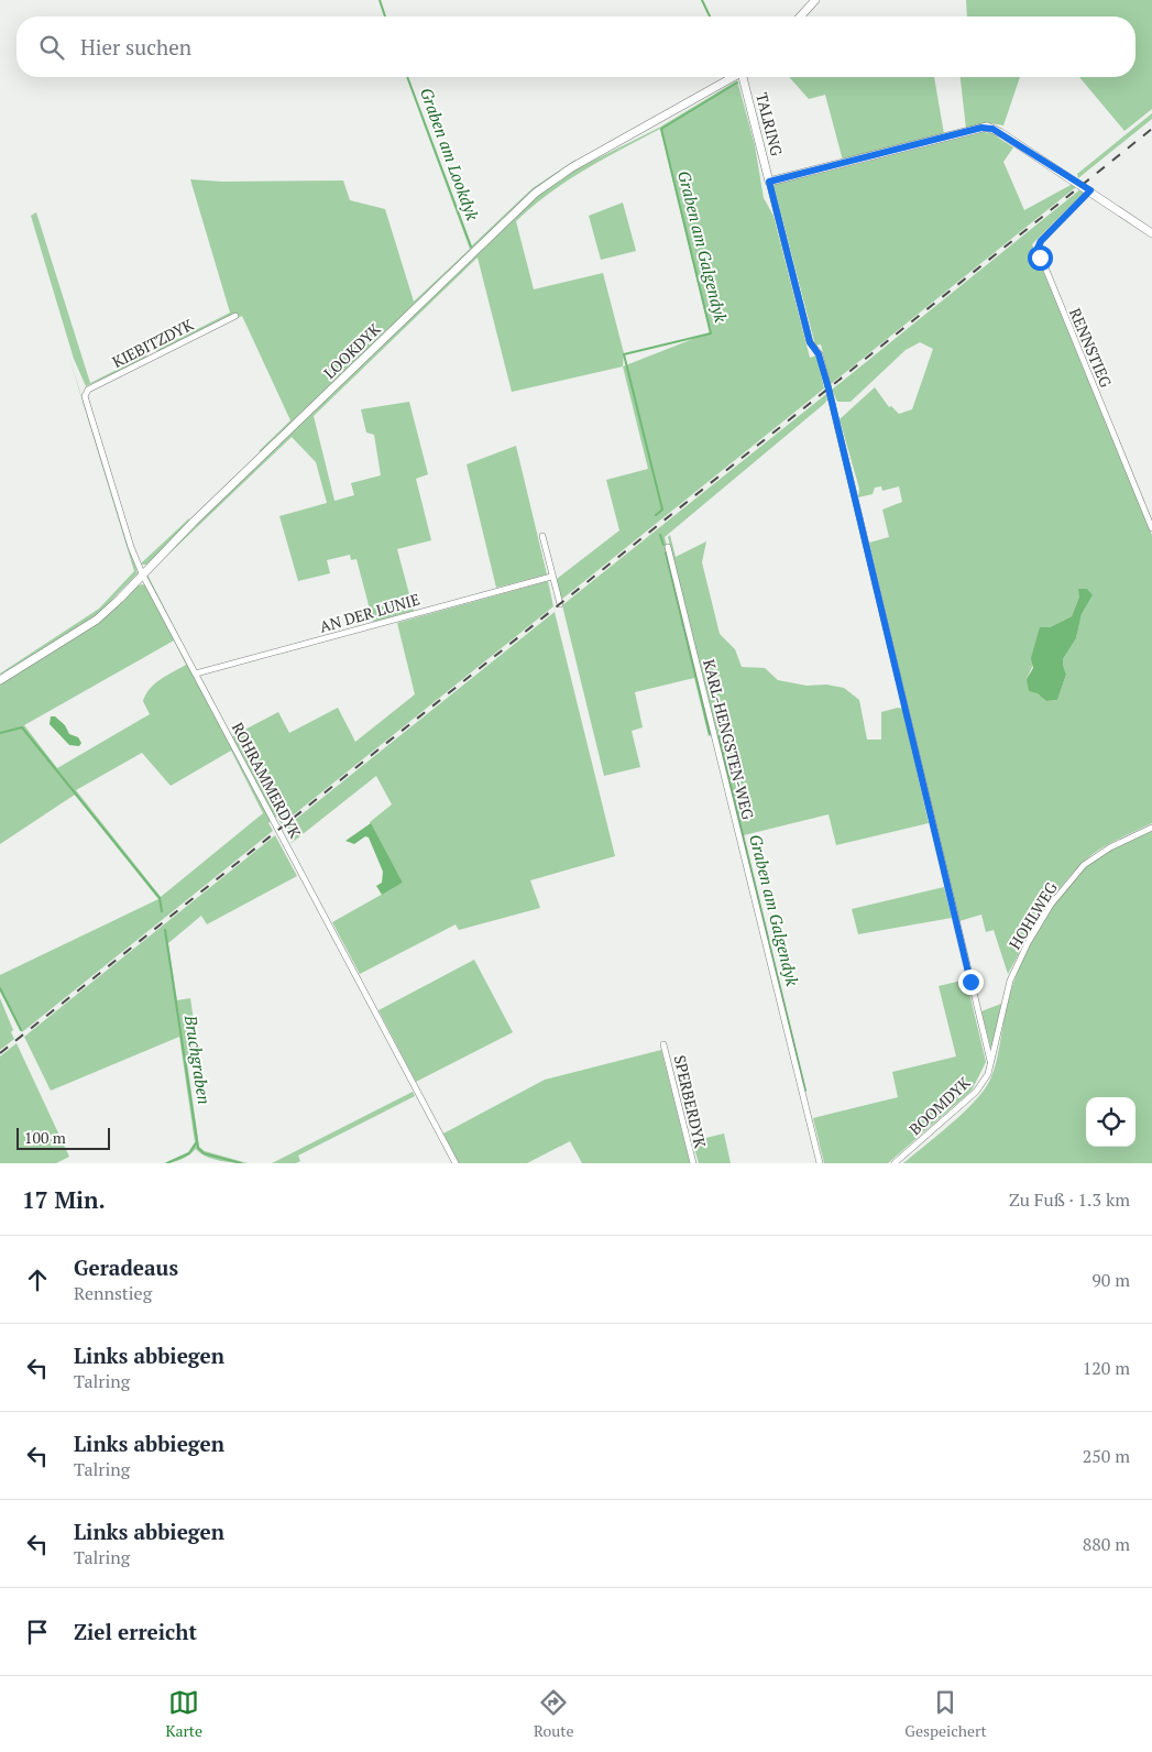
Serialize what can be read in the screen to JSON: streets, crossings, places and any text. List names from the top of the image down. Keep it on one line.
{"streets":{"street":["TALRING","KIEBITZDYK","RENNSTIEG","LOOKDYK","AN DER LUNIE","KARL-HENGSTEN-WEG","ROHRAMMERDYK","HOHLWEG","SPERBERDYK","BOOMDYK"]},"crossings":[["TALRING","HOHLWEG"],["TALRING","BOOMDYK"],["KIEBITZDYK","ROHRAMMERDYK"],["LOOKDYK","ROHRAMMERDYK"],["AN DER LUNIE","ROHRAMMERDYK"],["HOHLWEG","BOOMDYK"]],"water":["Graben am Lookdyk","Graben am Galgendyk","Bruchgraben"],"scale_bar":"100 m","page":{"search":"Hier suchen","scale":"100 m","heading":["17 Min.","Zu Fuß · 1.3 km"],"list":[["Geradeaus","Rennstieg","90 m"],["Links abbiegen","Talring","120 m"],["Links abbiegen","Talring","250 m"],["Links abbiegen","Talring","880 m"],"Ziel erreicht"],"nav":["Karte","Route","Gespeichert"]}}
